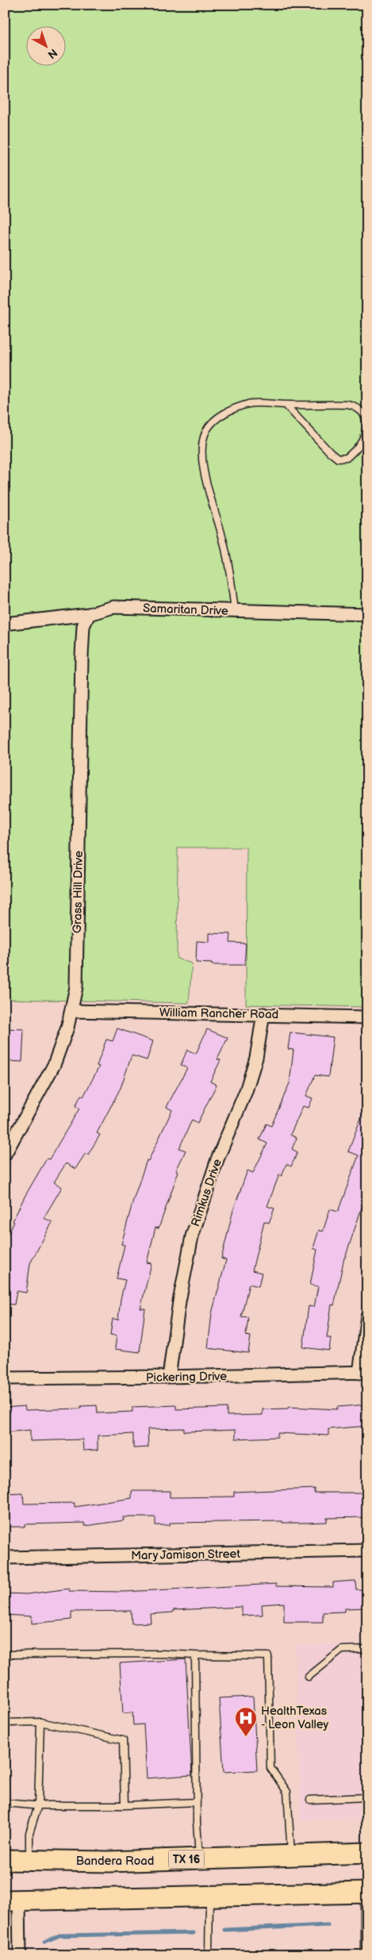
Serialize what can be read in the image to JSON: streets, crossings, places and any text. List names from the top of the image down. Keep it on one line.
{"streets":{"main road":["TX 16","Bandera Road"],"street":["Samaritan Drive","Grass Hill Drive","William Rancher Road","Rimkus Drive","Pickering Drive","Mary Jamison Street"]},"crossings":[["Samaritan Drive","Grass Hill Drive"],["Grass Hill Drive","William Rancher Road"],["William Rancher Road","Rimkus Drive"],["Rimkus Drive","Pickering Drive"]],"places":{"hospital":["HealthTexas - Leon Valley"]},"north":"bottom right"}
